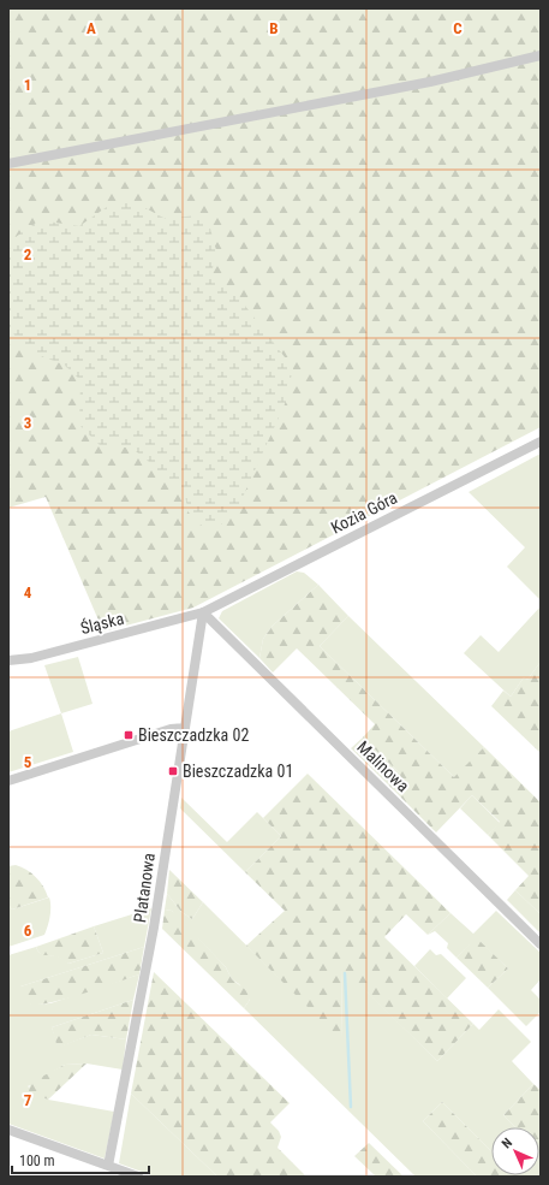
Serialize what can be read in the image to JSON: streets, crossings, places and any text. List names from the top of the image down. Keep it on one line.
{"streets":{"street":["Kozia Góra","Śląska","Malinowa","Platanowa"]},"crossings":[["Kozia Góra","Śląska"],["Kozia Góra","Malinowa"],["Kozia Góra","Platanowa"],["Śląska","Malinowa"],["Śląska","Platanowa"],["Malinowa","Platanowa"]],"places":{"transit":["Bieszczadzka 02","Bieszczadzka 01"]},"scale_bar":"100 m","north":"top left","grid":{"columns":["A","B","C"],"rows":["1","2","3","4","5","6","7"]}}
